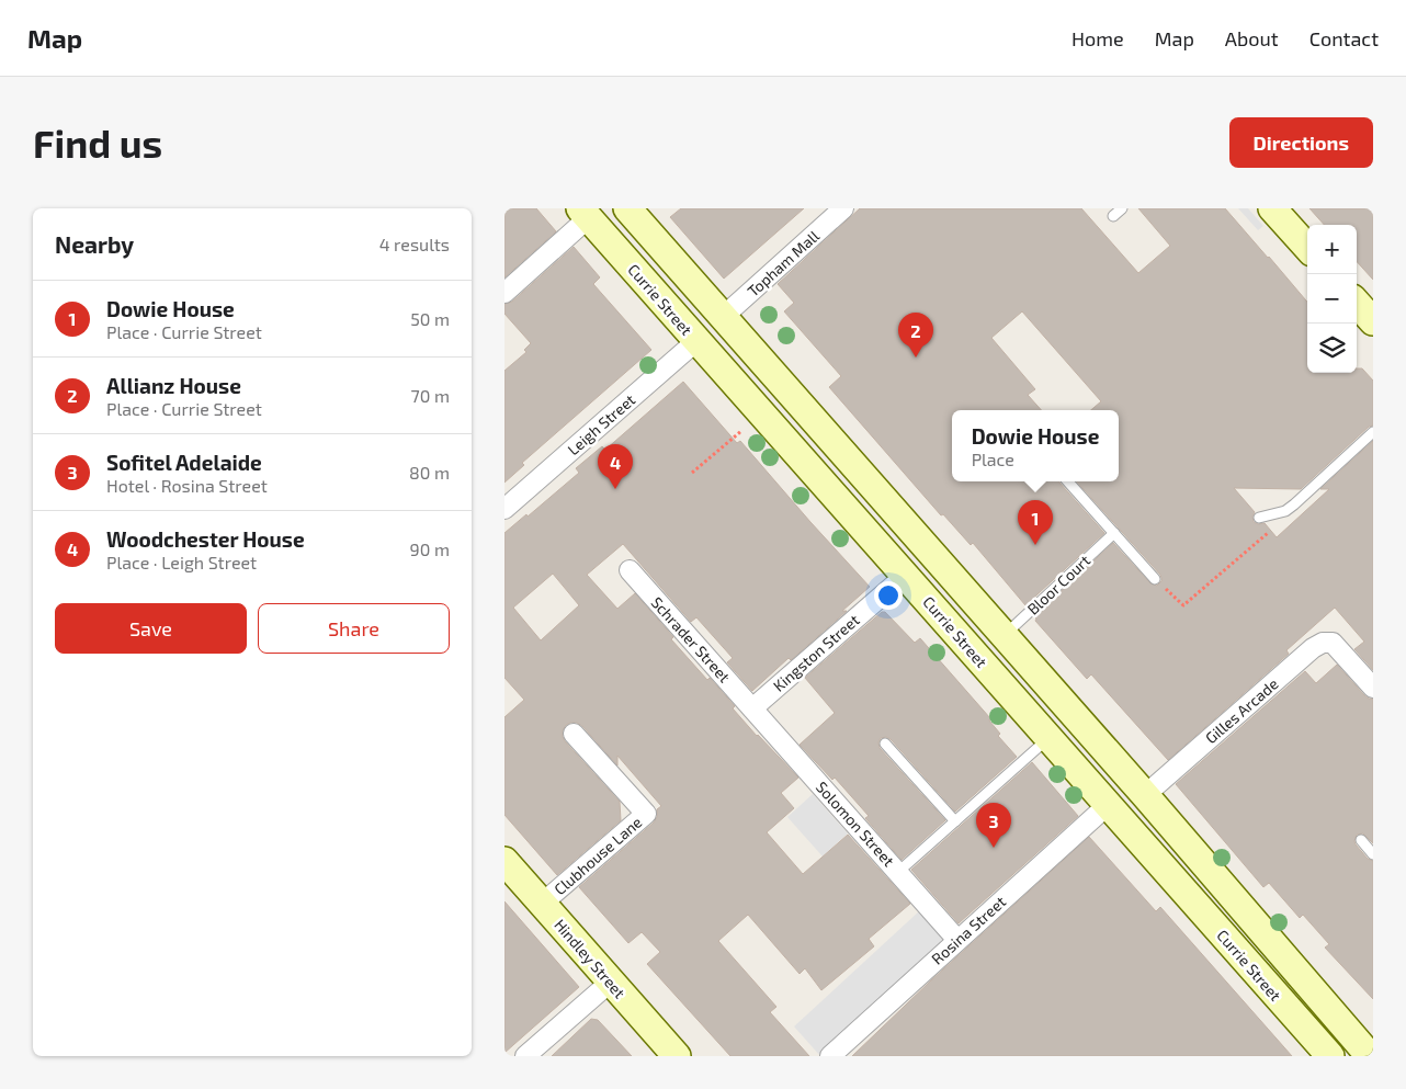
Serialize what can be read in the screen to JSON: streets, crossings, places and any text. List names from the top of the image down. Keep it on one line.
{"streets":{"main road":["Currie Street","Hindley Street"],"street":["Topham Mall","Leigh Street","Schrader Street","Kingston Street","Gilles Arcade","Solomon Street","Clubhouse Lane","Rosina Street"],"lane":["Bloor Court"]},"crossings":[["Currie Street","Leigh Street"],["Currie Street","Kingston Street"],["Currie Street","Rosina Street"],["Schrader Street","Kingston Street"],["Schrader Street","Solomon Street"],["Kingston Street","Solomon Street"],["Solomon Street","Rosina Street"],["Clubhouse Lane","Hindley Street"]],"page":{"header":"Map","nav":["Home","Map","About","Contact"],"buttons":["Directions",["Save","Share"]],"title":"Find us","heading":["Nearby","4 results"],"map_buttons":["+","−"],"list":[{"mark":"1","name":"Dowie House","note":"Place · Currie Street","value":"50 m"},{"mark":"2","name":"Allianz House","note":"Place · Currie Street","value":"70 m"},{"mark":"3","name":"Sofitel Adelaide","note":"Hotel · Rosina Street","value":"80 m"},{"mark":"4","name":"Woodchester House","note":"Place · Leigh Street","value":"90 m"}],"pins":["2","4","1","3"],"popup":["Dowie House","Place"]}}
